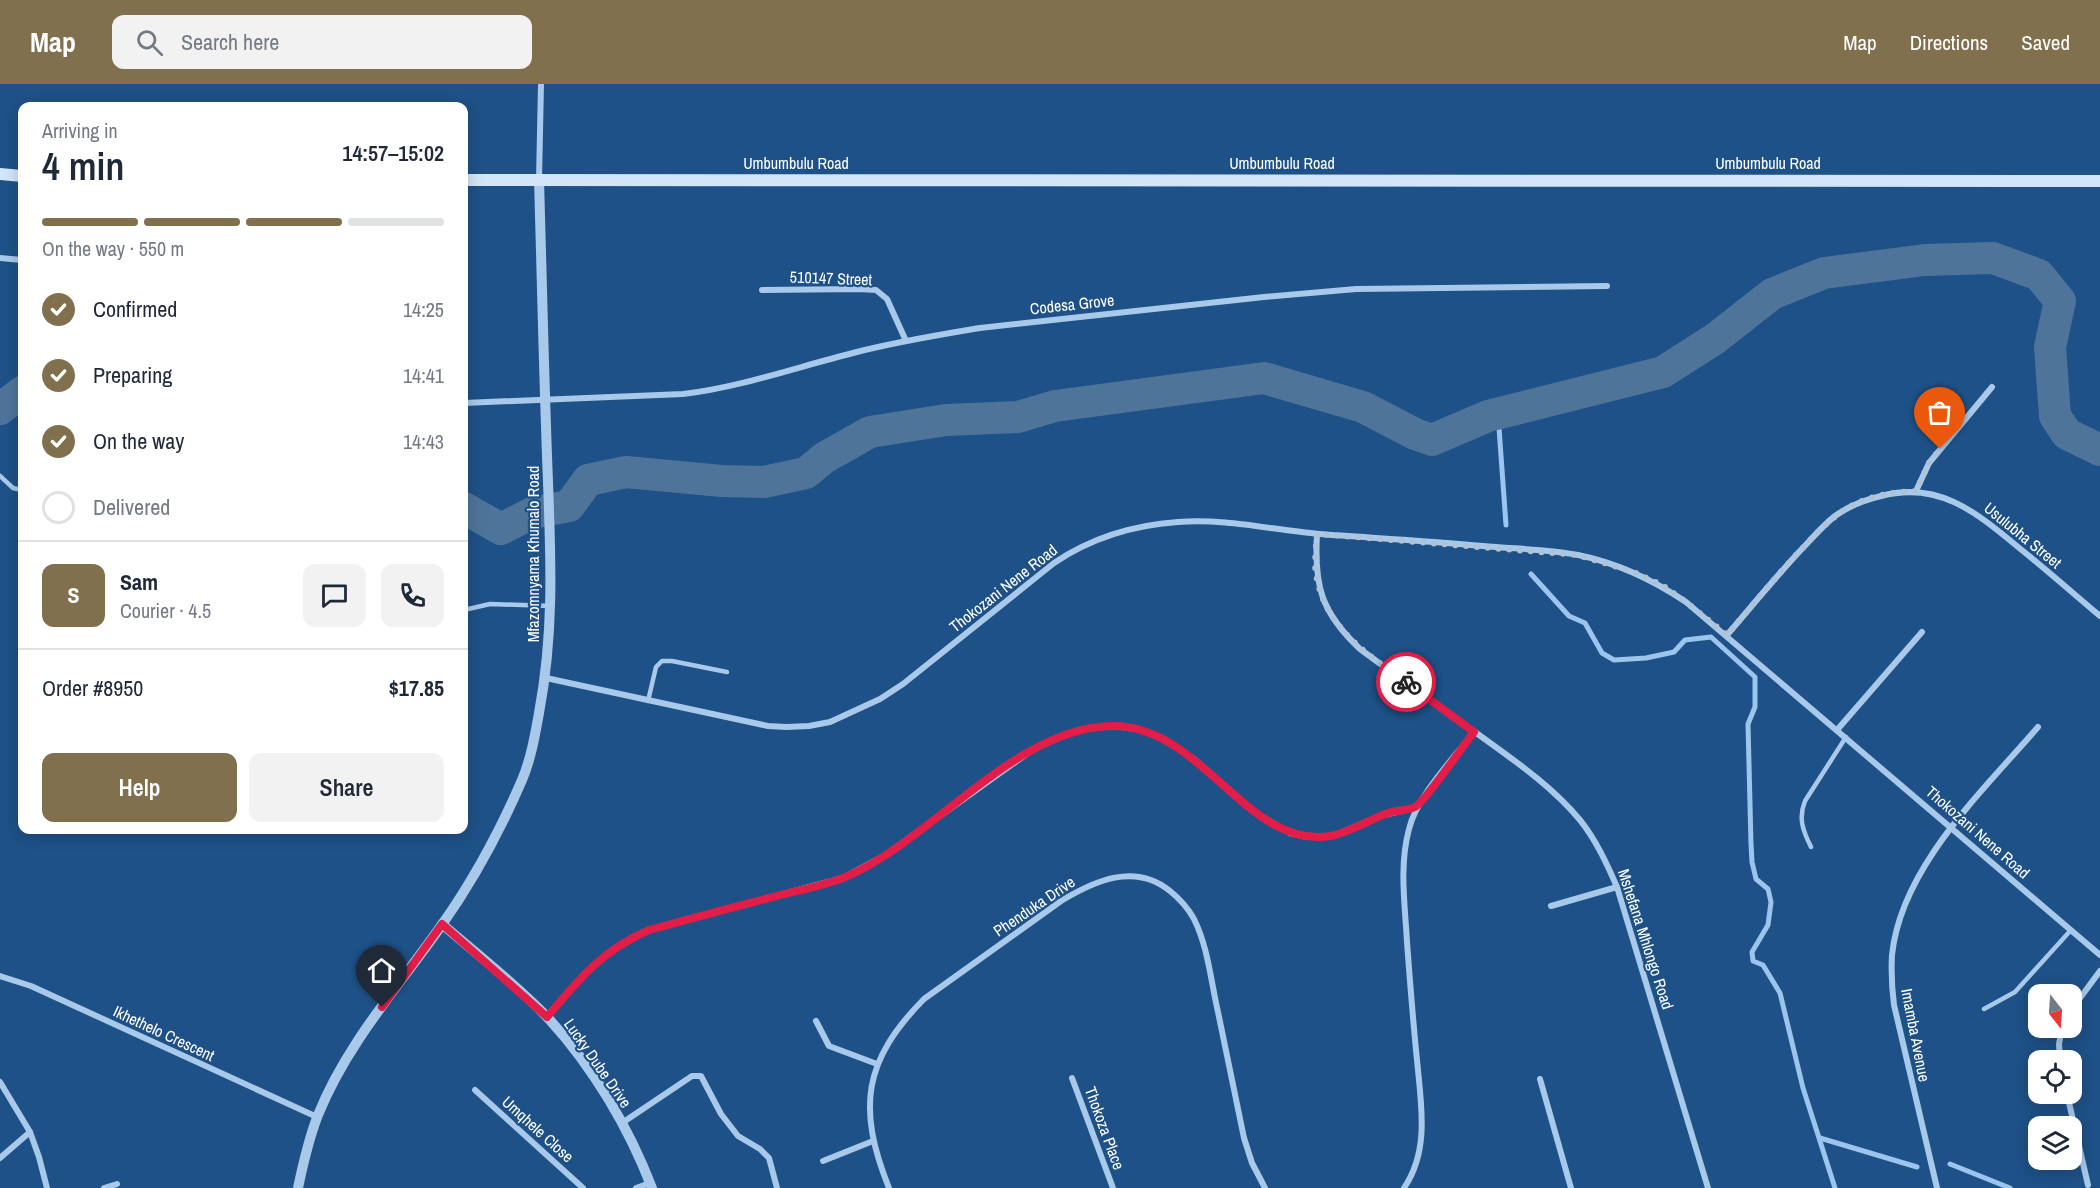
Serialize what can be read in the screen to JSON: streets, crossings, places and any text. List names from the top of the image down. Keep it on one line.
{"streets":{"main road":["Umbumbulu Road"],"street":["510147 Street","Codesa Grove","Usulubha Street","Mfazomnyama Khumalo Road","Thokozani Nene Road","Phenduka Drive","Mshefana Mhlongo Road","Ikhethelo Crescent","Imamba Avenue","Lucky Dube Drive","Thokoza Place","Umqhele Close"]},"crossings":[["Umbumbulu Road","Mfazomnyama Khumalo Road"],["510147 Street","Codesa Grove"],["Codesa Grove","Mfazomnyama Khumalo Road"],["Usulubha Street","Thokozani Nene Road"],["Mfazomnyama Khumalo Road","Thokozani Nene Road"],["Mfazomnyama Khumalo Road","Ikhethelo Crescent"],["Mfazomnyama Khumalo Road","Lucky Dube Drive"],["Thokozani Nene Road","Mshefana Mhlongo Road"],["Thokozani Nene Road","Imamba Avenue"]],"north":"bottom","page":{"header":"Map","search":"Search here","nav":["Map","Directions","Saved"],"heading":["4 min","Arriving in","14:57–15:02"],"panel":["Sam","Courier · 4.5","Order #8950","$17.85"],"bar":"On the way · 550 m","list":[["Confirmed","14:25"],["Preparing","14:41"],["On the way","14:43"],"Delivered"],"round":"S","buttons":["Help","Share"]}}
